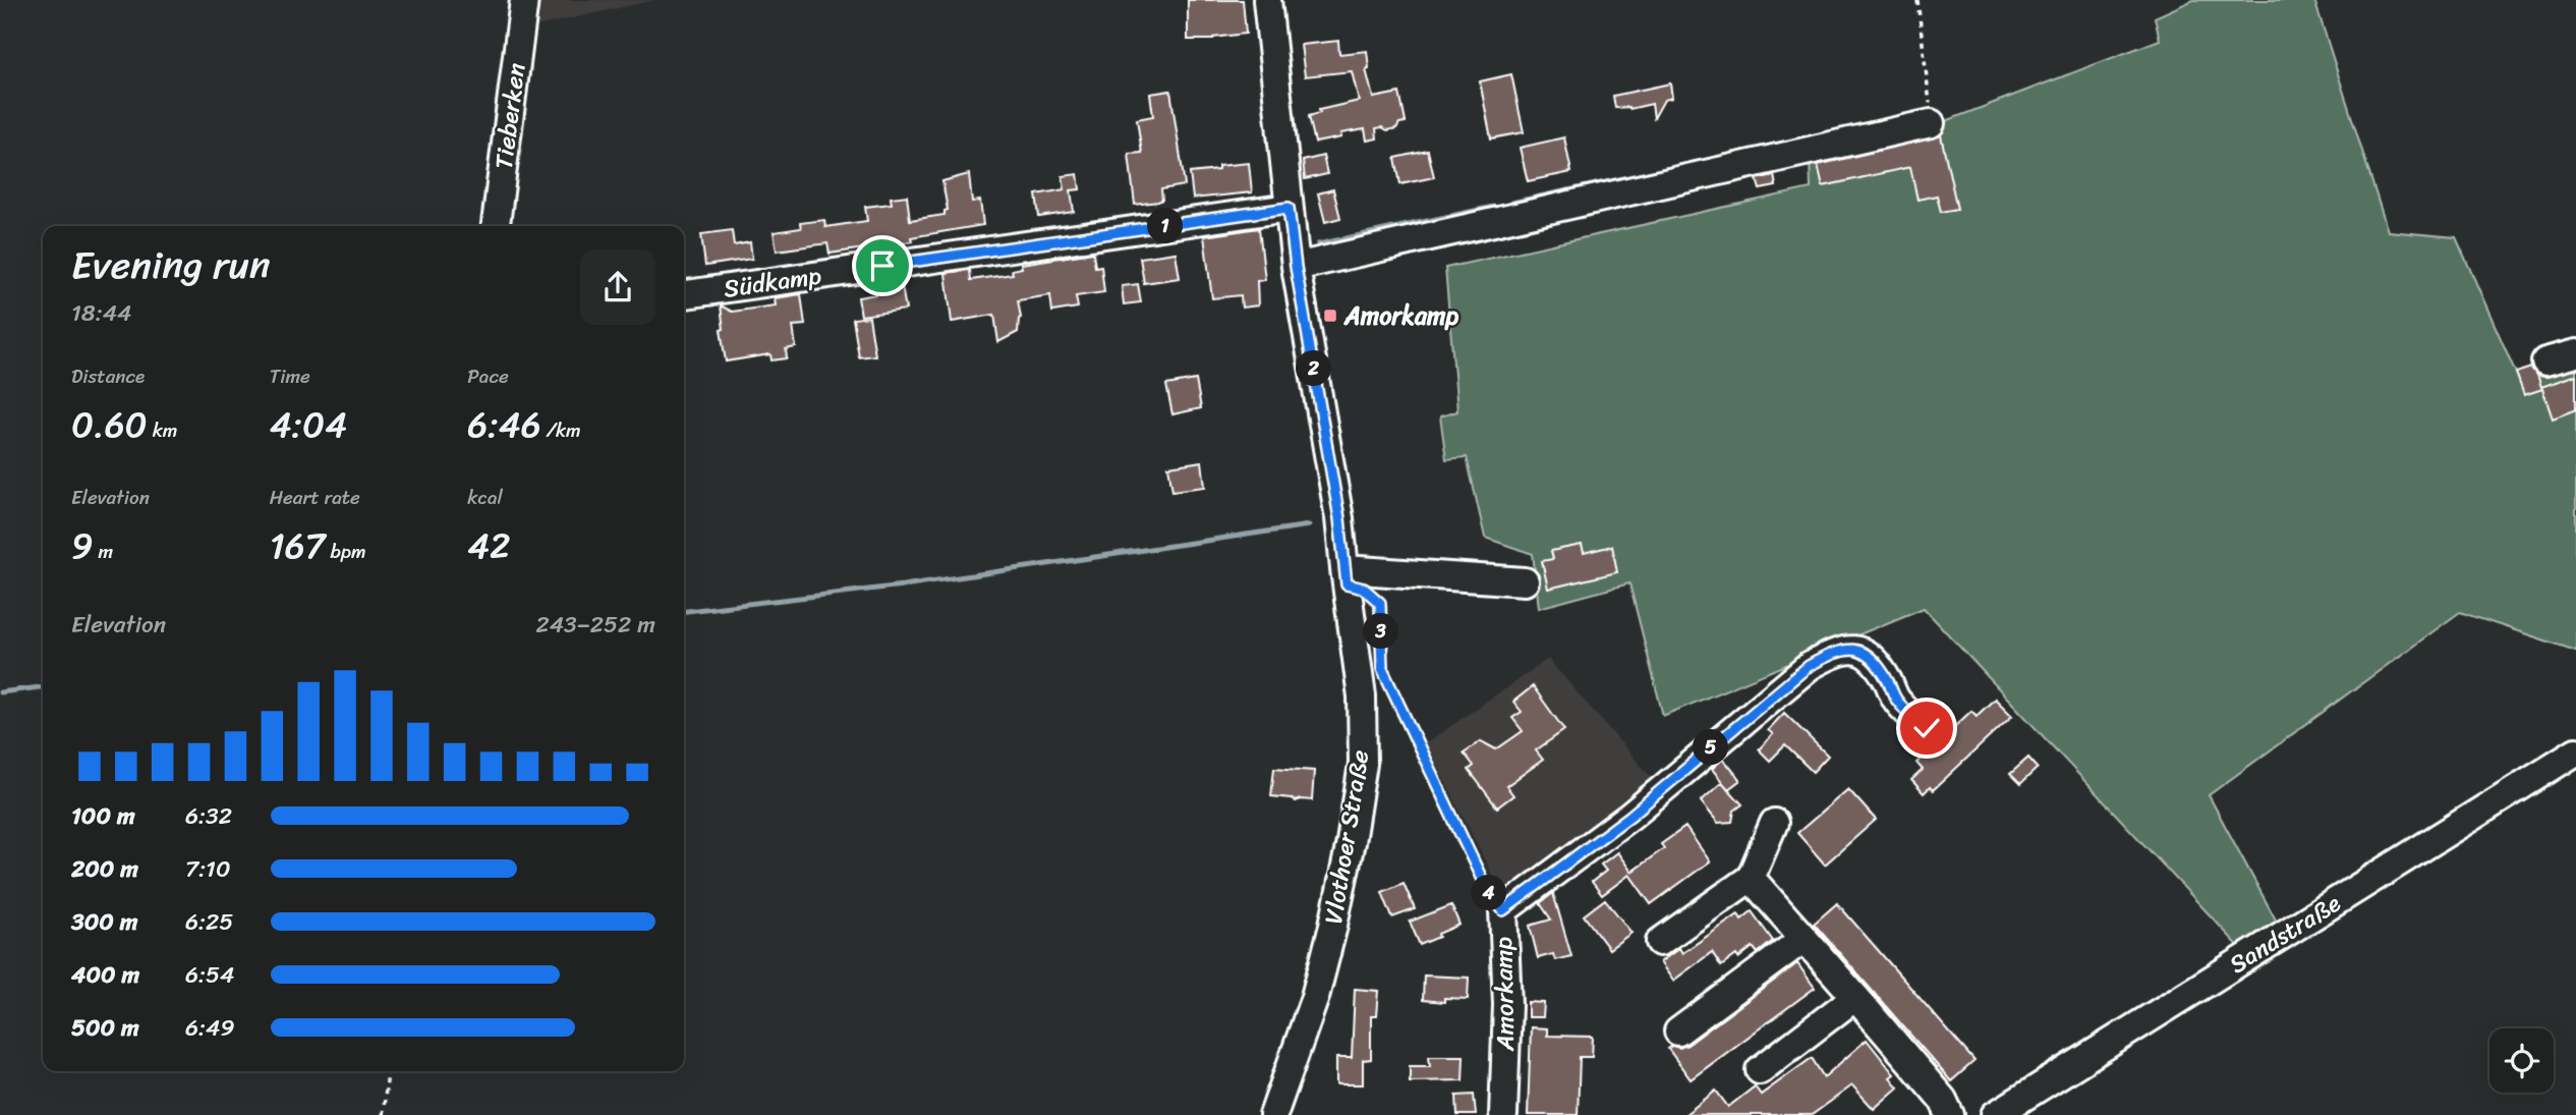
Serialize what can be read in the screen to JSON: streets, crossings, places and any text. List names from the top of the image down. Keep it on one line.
{"streets":{"street":["Tieberken","Südkamp","Vlothoer Straße","Sandstraße","Amorkamp"]},"crossings":[["Südkamp","Vlothoer Straße"]],"places":{"transit":["Amorkamp"]},"page":{"pins":["1","2","3","5","4"],"heading":["Evening run","18:44"],"stats":[["Distance","0.60 km"],["Time","4:04"],["Pace","6:46 /km"],["Elevation","9 m"],["Heart rate","167 bpm"],["kcal","42"]],"chart":["Elevation","243–252 m"],"list":[{"name":"100 m","note":"6:32"},{"name":"200 m","note":"7:10"},{"name":"300 m","note":"6:25"},{"name":"400 m","note":"6:54"},{"name":"500 m","note":"6:49"}]}}
